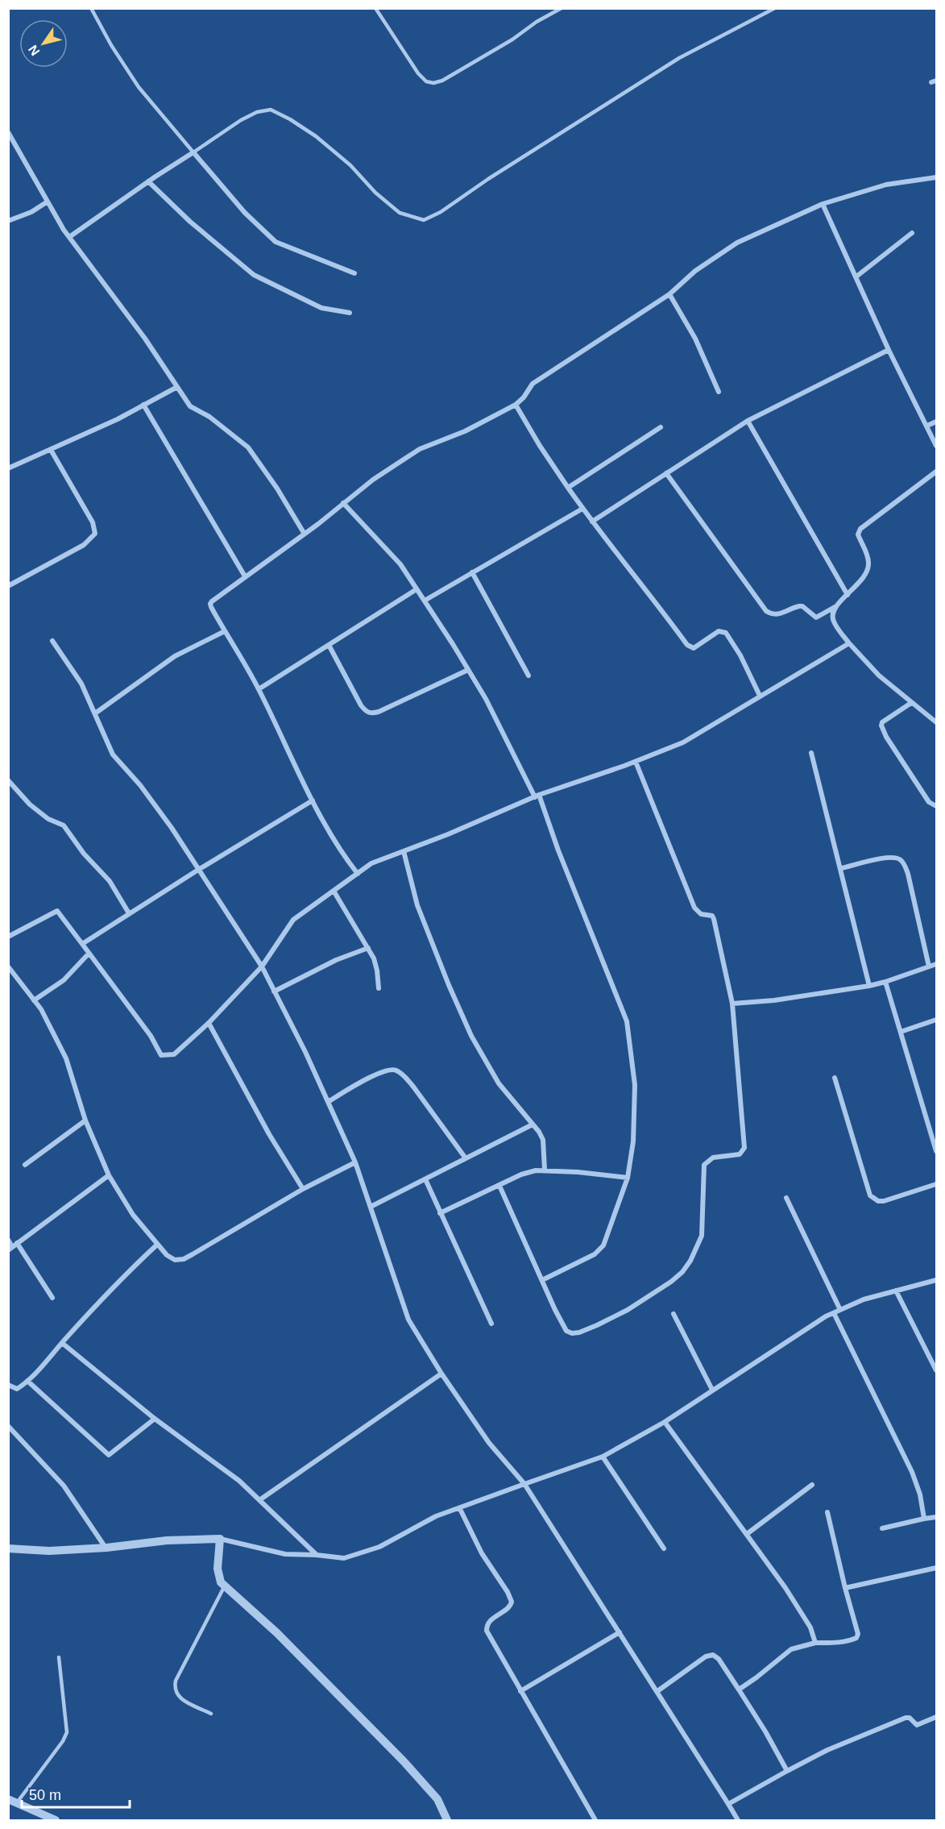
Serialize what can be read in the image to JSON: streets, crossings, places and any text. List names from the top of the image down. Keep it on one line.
{"scale_bar":"50 m","north":"bottom left"}
